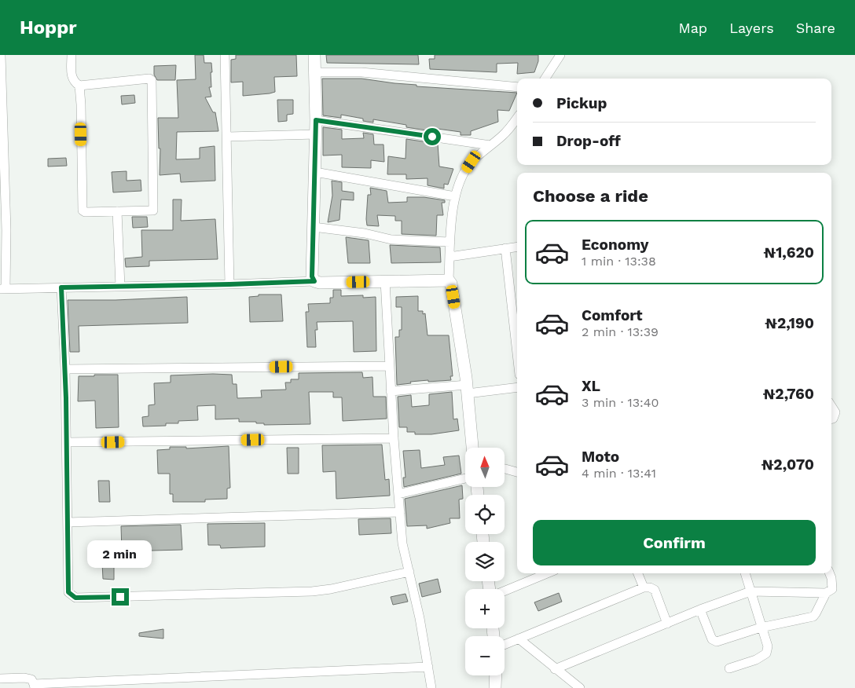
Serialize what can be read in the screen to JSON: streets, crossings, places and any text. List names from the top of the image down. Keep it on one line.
{"north":"top","page":{"header":"Hoppr","nav":["Map","Layers","Share"],"banner":["Pickup","Drop-off"],"heading":"Choose a ride","list":[{"name":"Economy","note":"1 min · 13:38","value":"₦1,620"},{"name":"Comfort","note":"2 min · 13:39","value":"₦2,190"},{"name":"XL","note":"3 min · 13:40","value":"₦2,760"},{"name":"Moto","note":"4 min · 13:41","value":"₦2,070"}],"map_buttons":["+","−"],"buttons":"Confirm","bubble":"2 min"}}
